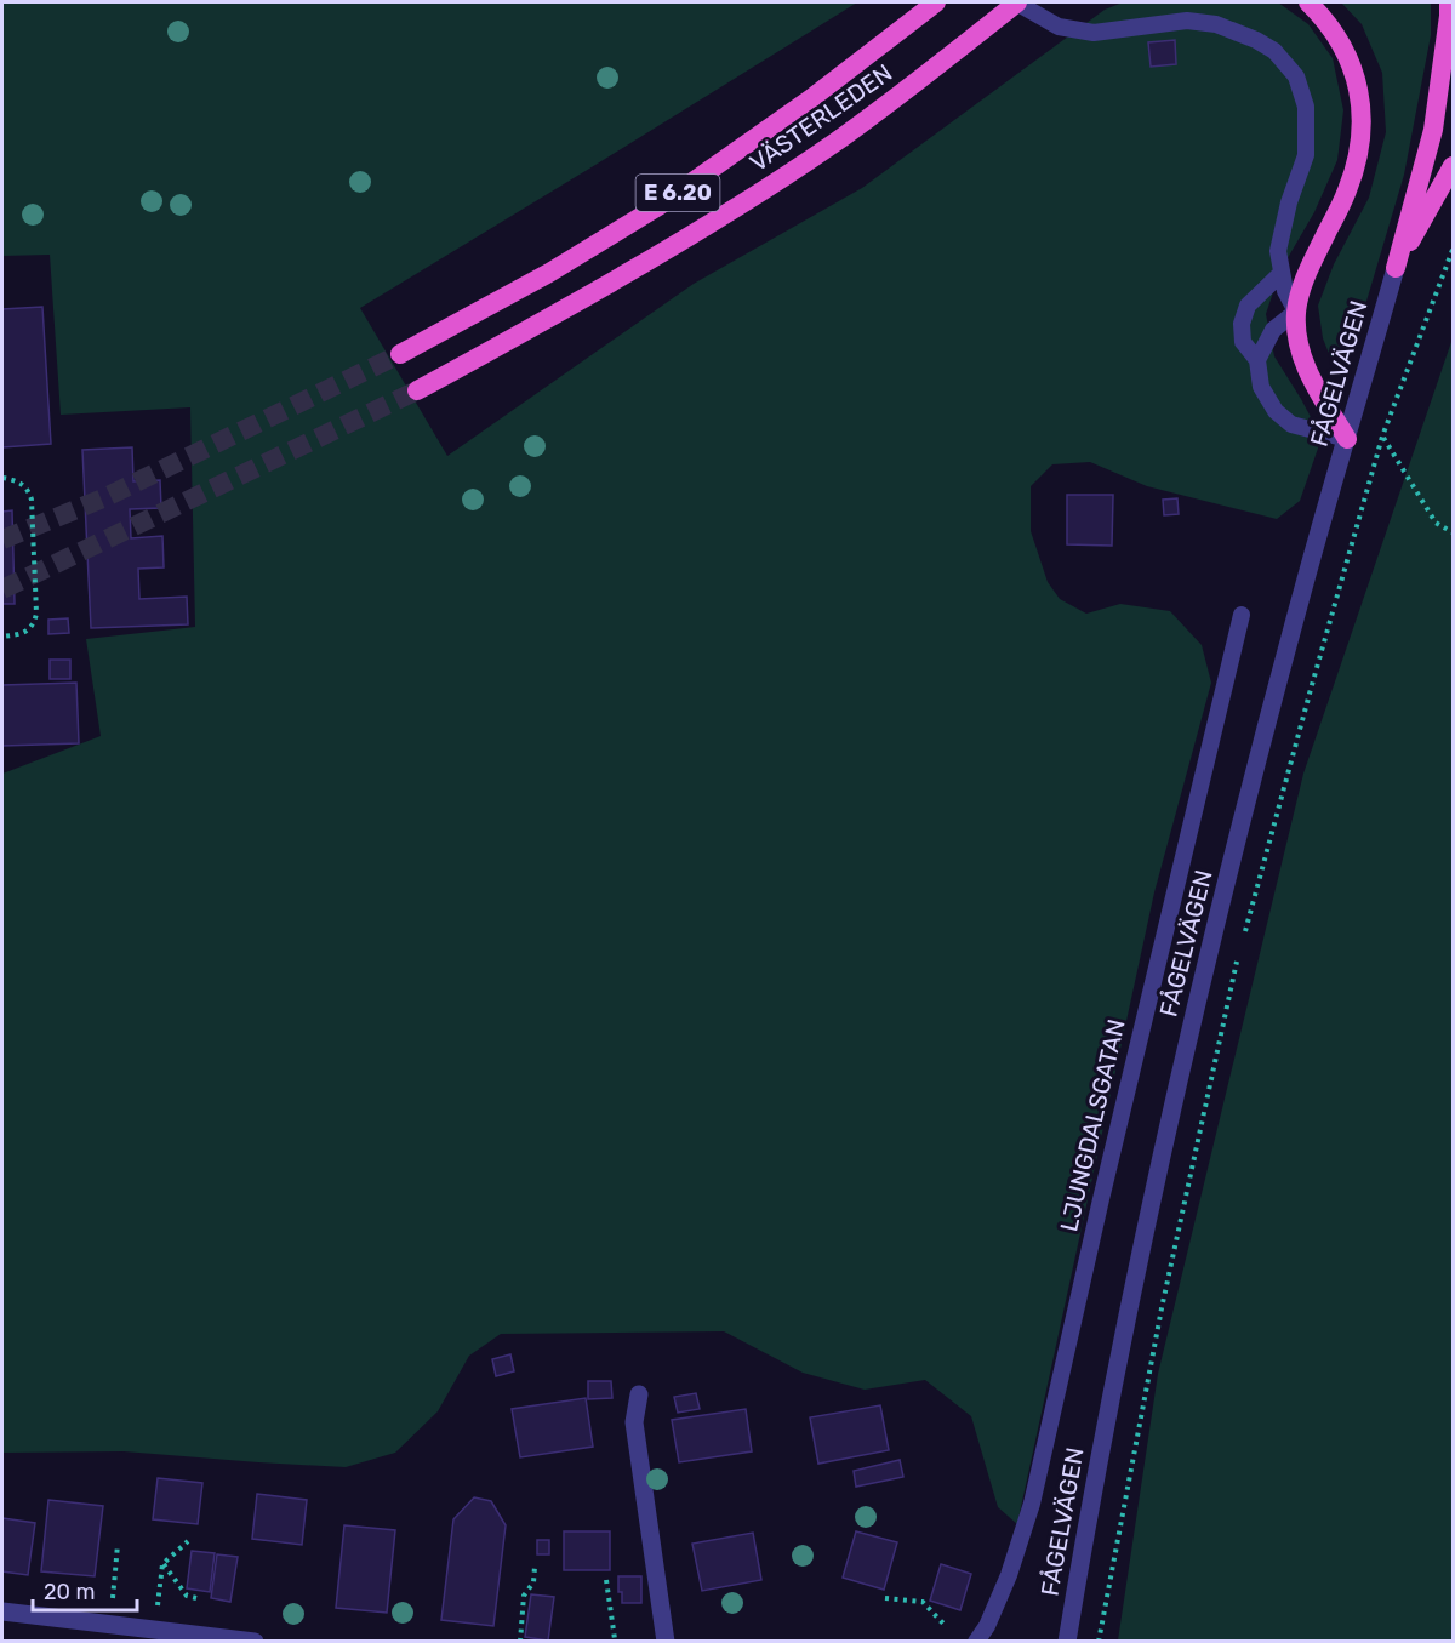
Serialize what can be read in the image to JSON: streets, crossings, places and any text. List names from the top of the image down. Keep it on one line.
{"streets":{"highway":["VÄSTERLEDEN","E 6.20"],"street":["FÅGELVÄGEN"],"lane":["LJUNGDALSGATAN"]},"scale_bar":"20 m"}
